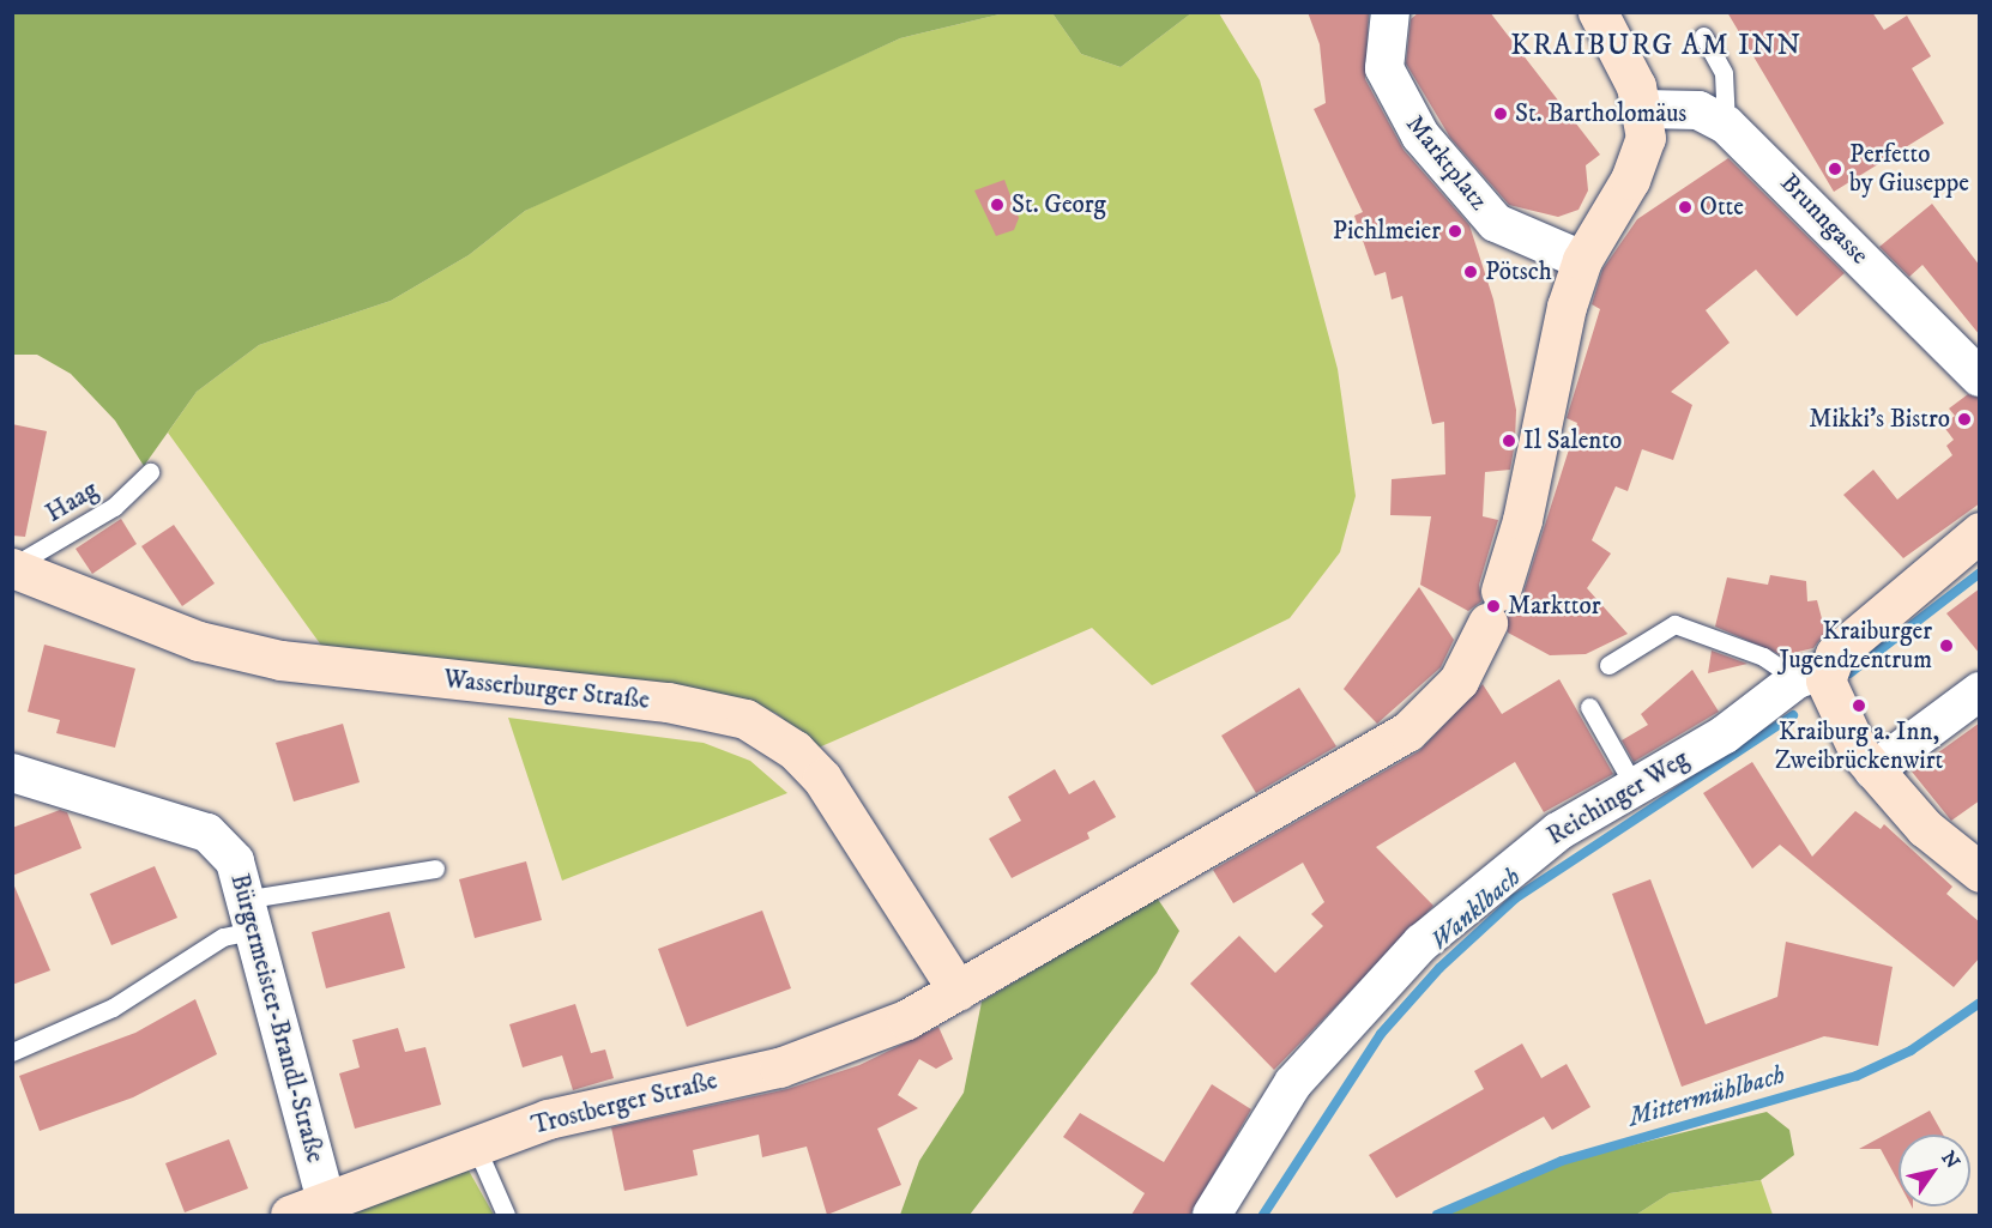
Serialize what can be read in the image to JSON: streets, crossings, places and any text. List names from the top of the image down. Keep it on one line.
{"streets":{"main road":["Wasserburger Straße","Trostberger Straße"],"street":["Marktplatz","Brunngasse","Reichinger Weg","Bürgermeister-Brandl-Straße"],"lane":["Haag"]},"crossings":[["Marktplatz","Trostberger Straße"],["Haag","Wasserburger Straße"],["Wasserburger Straße","Trostberger Straße"],["Bürgermeister-Brandl-Straße","Trostberger Straße"]],"districts":["KRAIBURG AM INN"],"water":["Wanklbach","Mittermühlbach"],"places":["St. Bartholomäus","Perfetto by Giuseppe","St. Georg","Otte","Pichlmeier","Pötsch","Mikki's Bistro","Il Salento","Markttor","Kraiburger Jugendzentrum","Kraiburg a. Inn, Zweibrückenwirt"],"north":"top right"}
